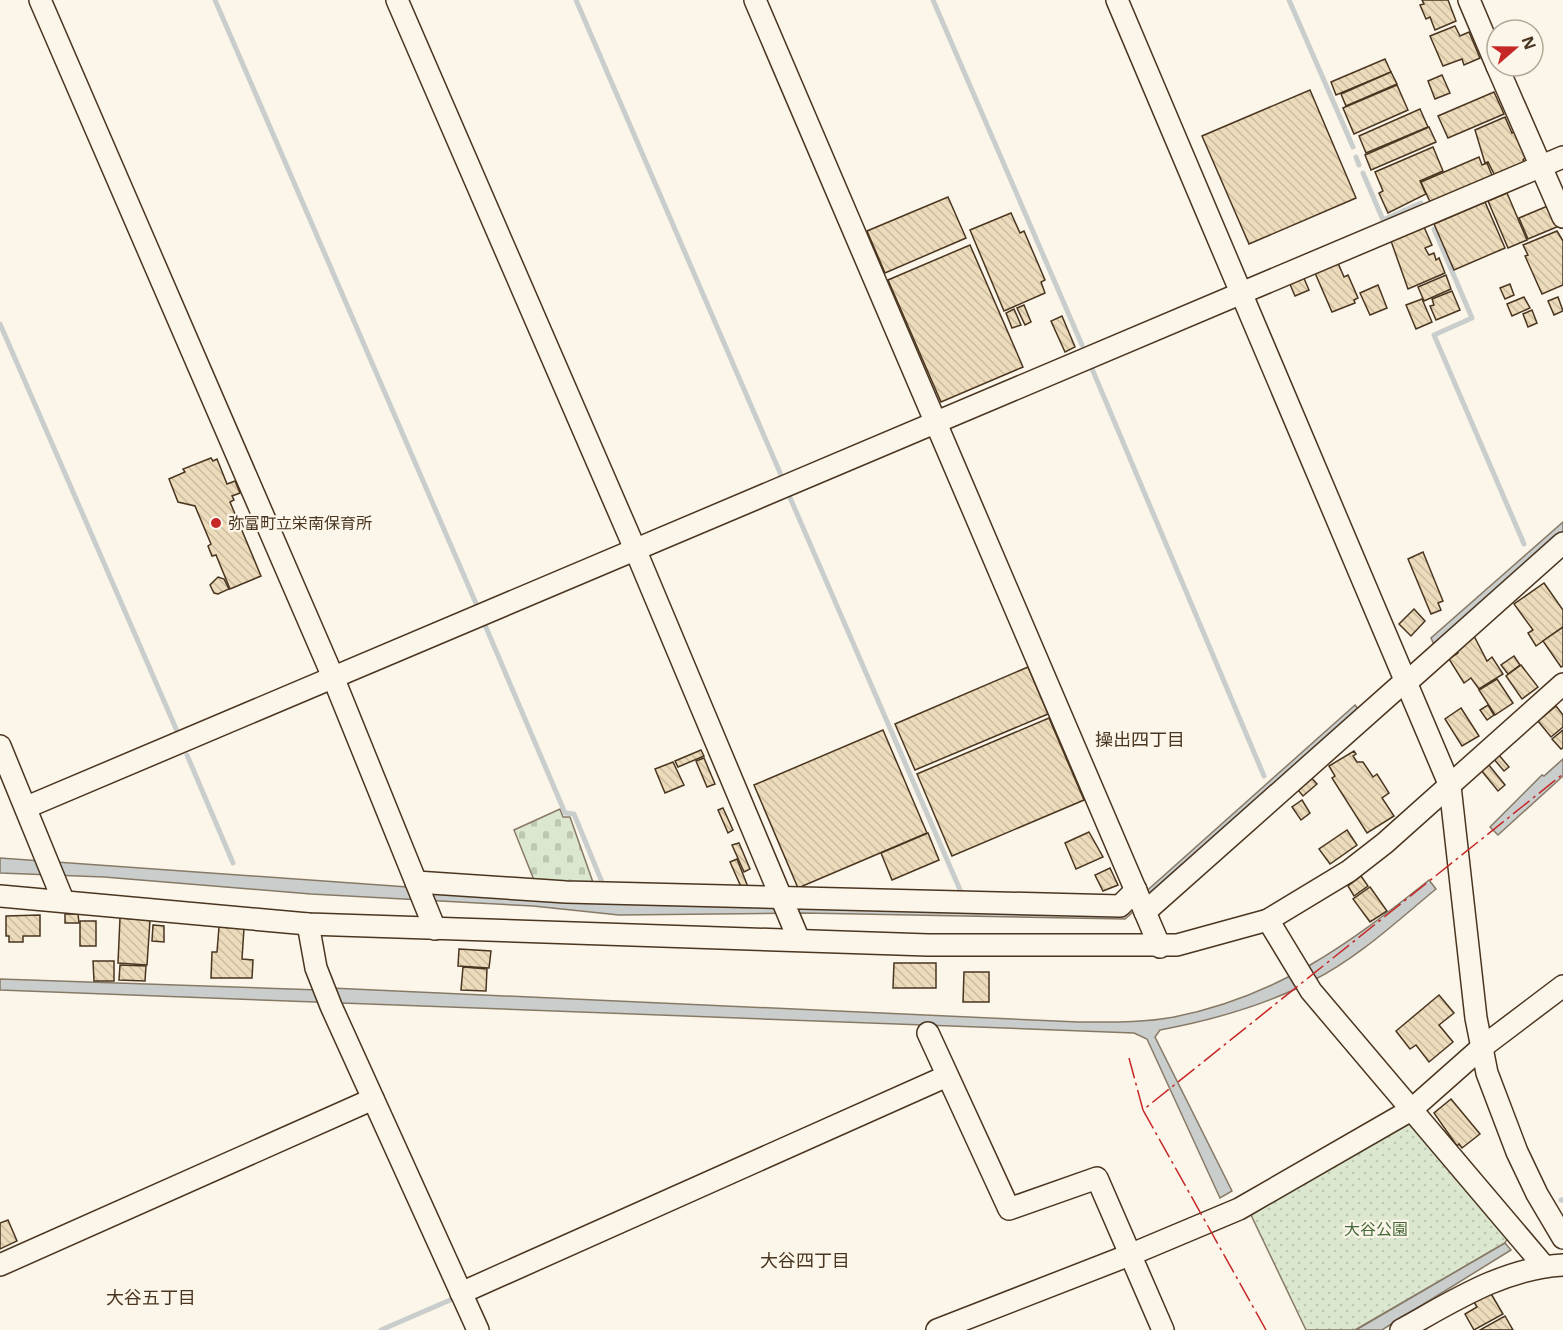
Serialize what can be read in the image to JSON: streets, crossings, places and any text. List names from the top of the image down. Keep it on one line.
{"districts":["操出四丁目","大谷四丁目","大谷五丁目"],"parks":["大谷公園"],"places":["弥富町立栄南保育所"],"north":"right"}
